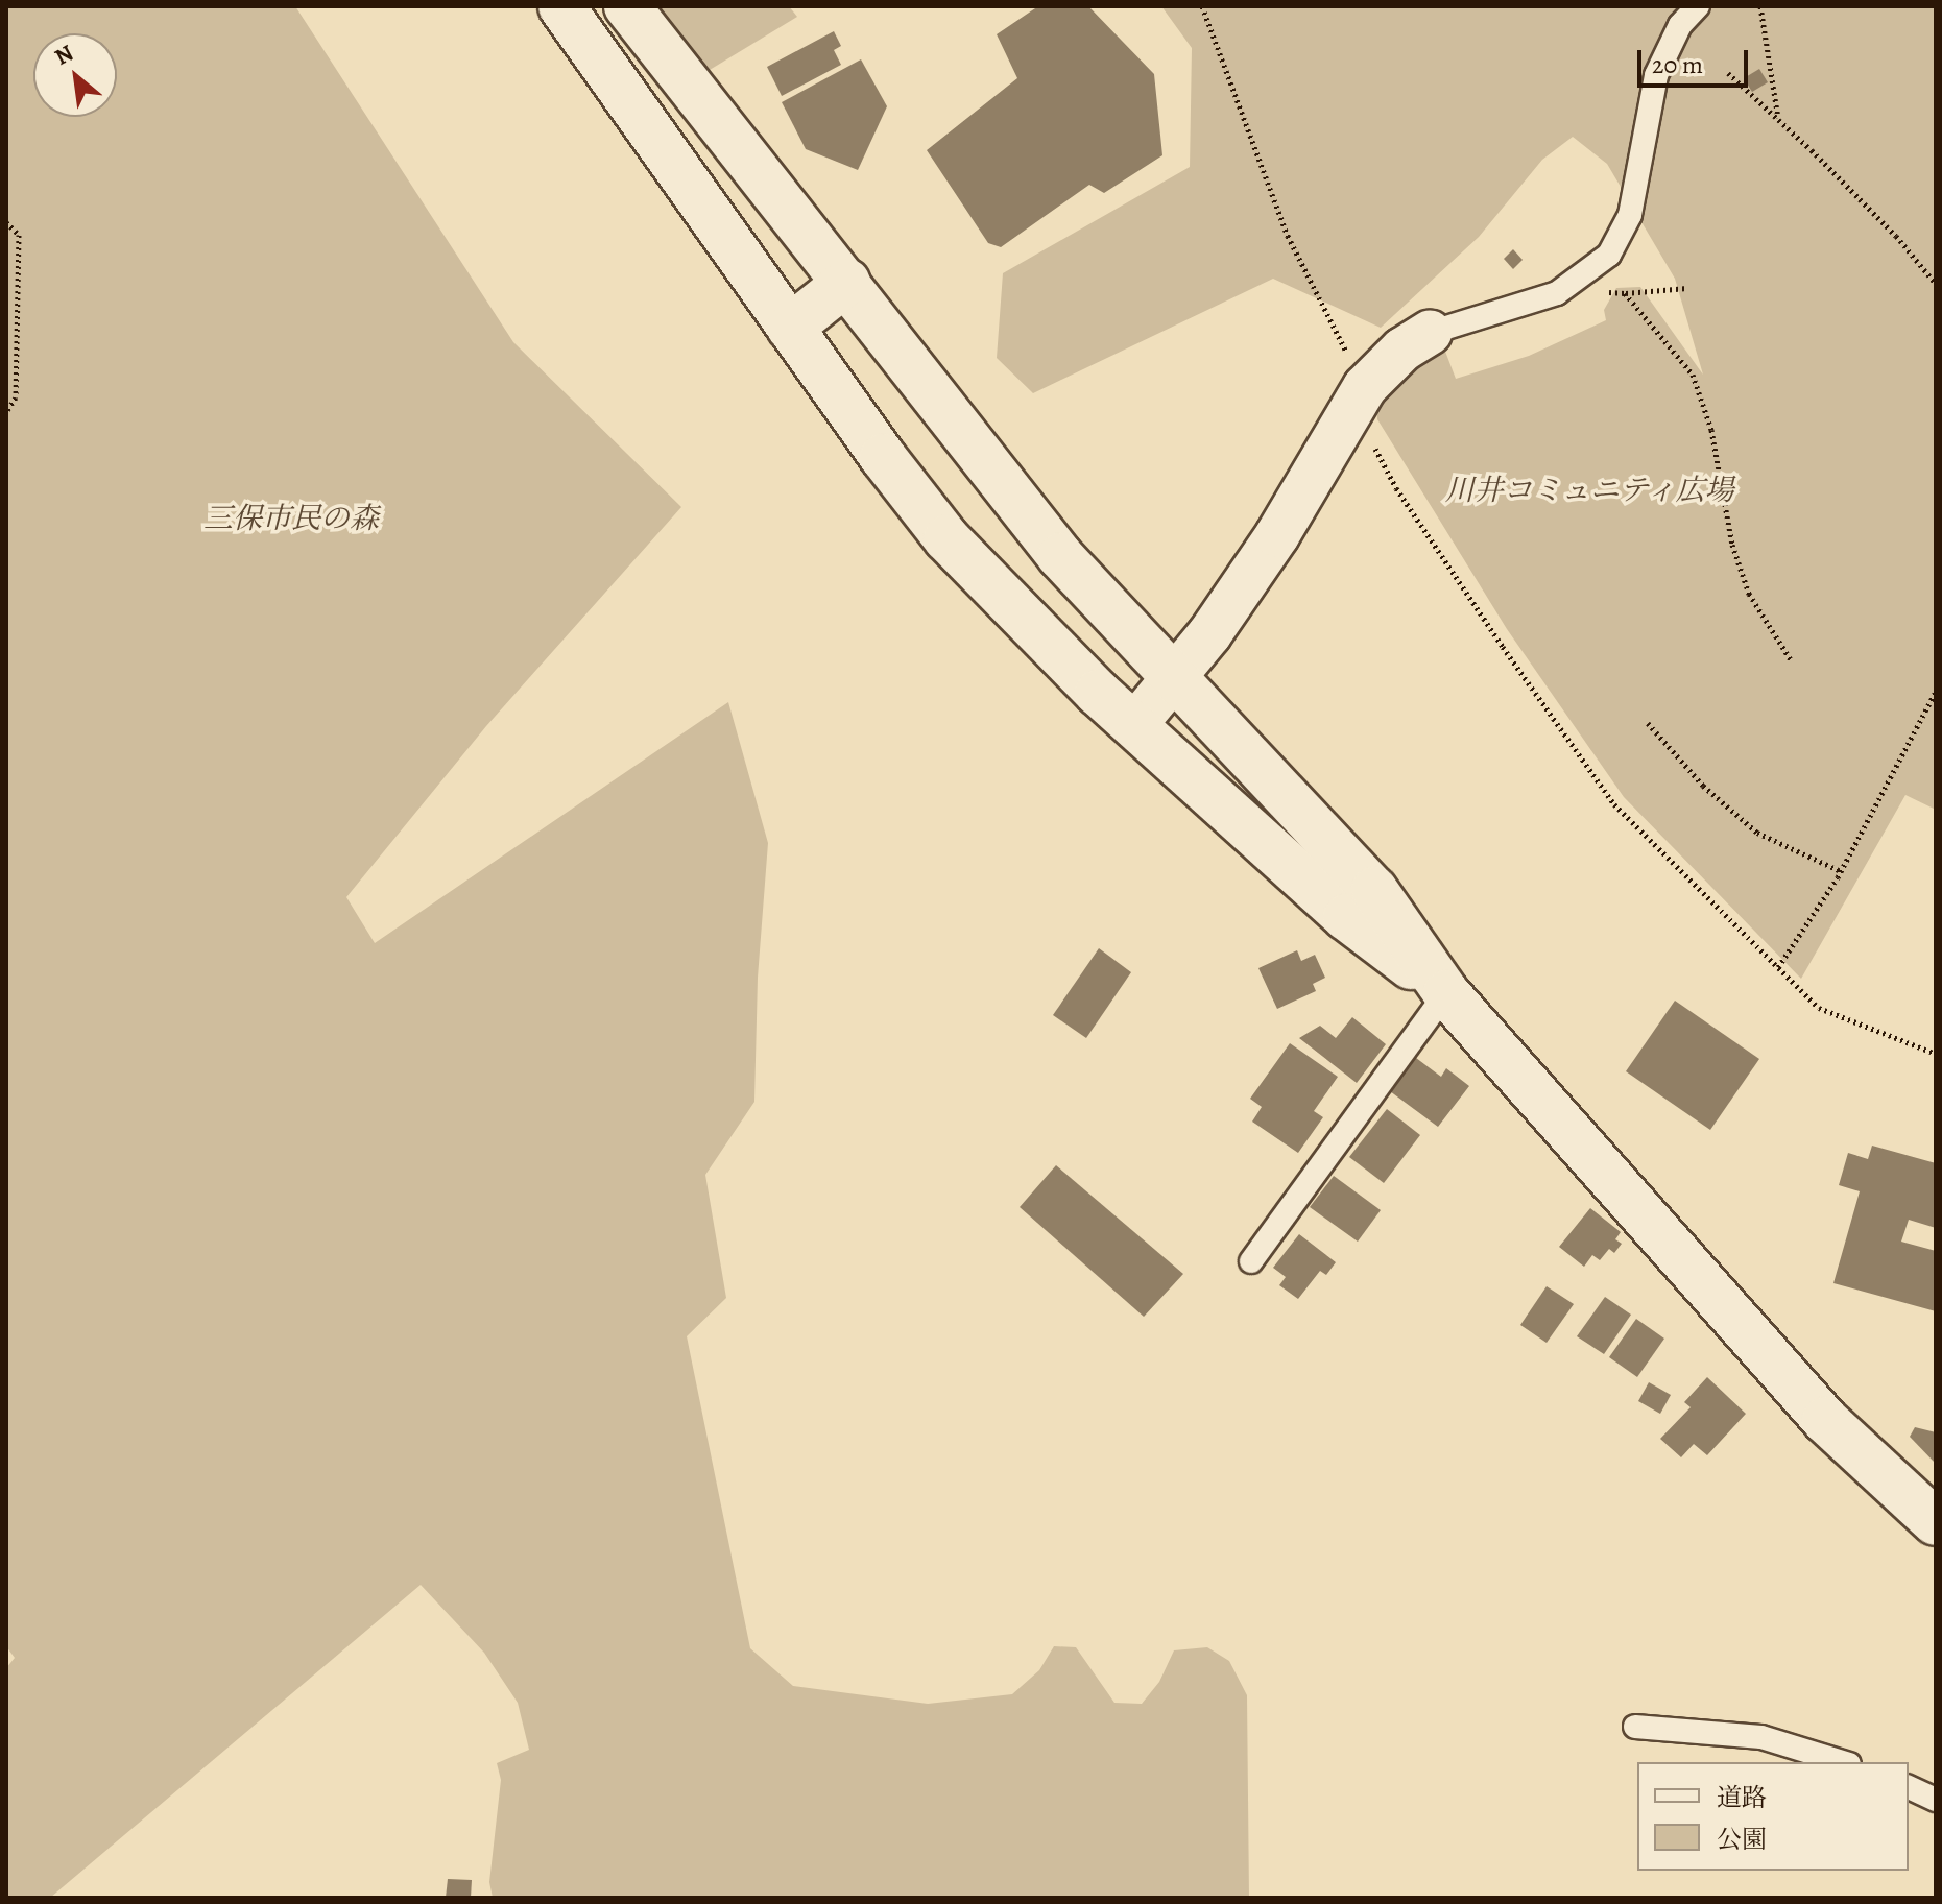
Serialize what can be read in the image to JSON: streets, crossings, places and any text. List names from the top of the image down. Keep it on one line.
{"parks":["川井コミュニティ広場","三保市民の森"],"legend":["道路","公園"],"scale_bar":"20 m","north":"top left"}
